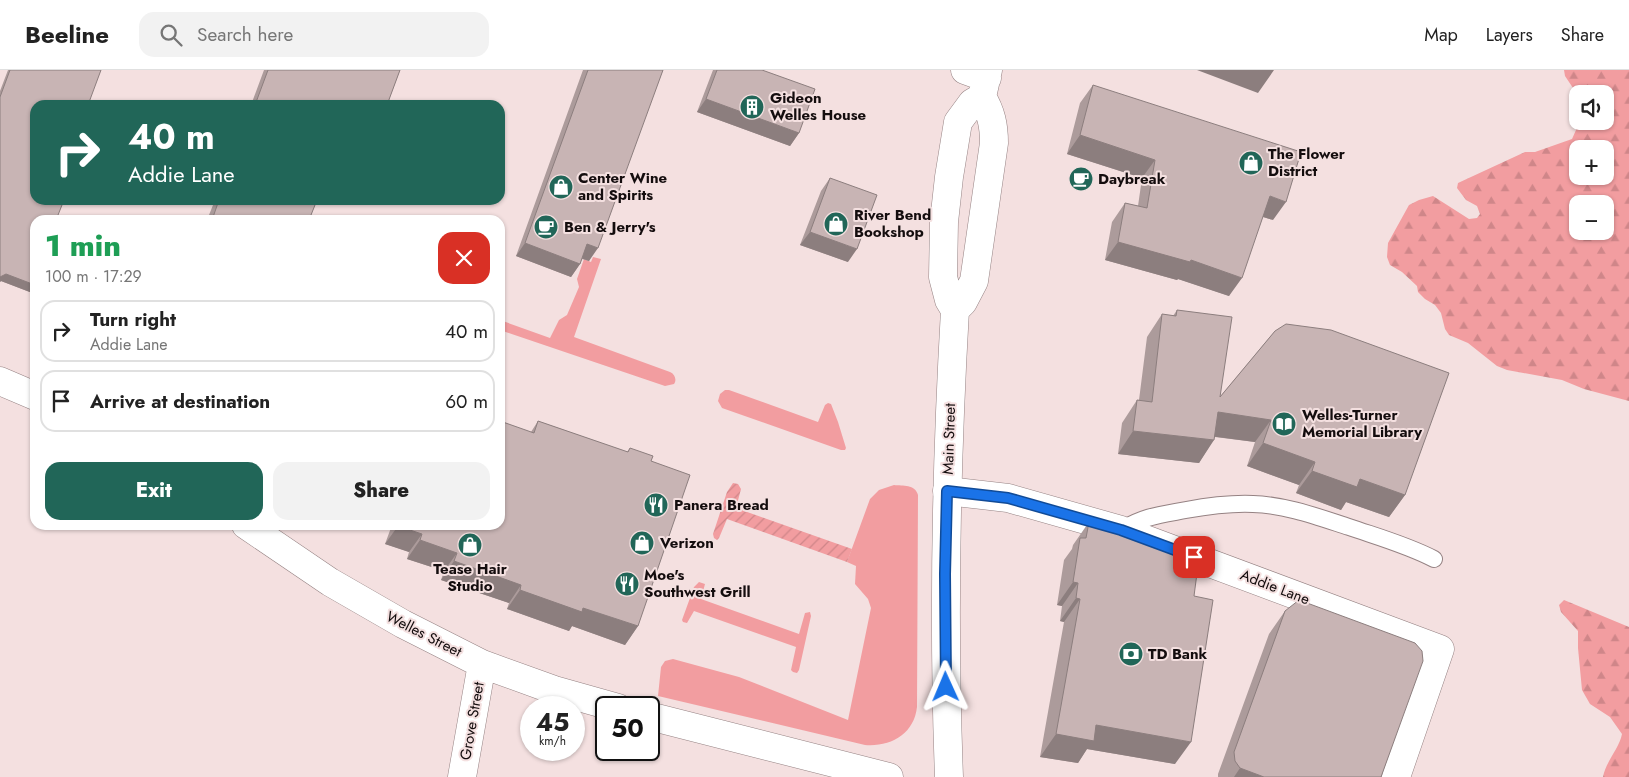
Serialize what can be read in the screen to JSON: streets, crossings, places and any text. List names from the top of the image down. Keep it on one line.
{"streets":{"street":["Main Street","Addie Lane","Welles Street","Grove Street"]},"crossings":[["Main Street","Addie Lane"],["Welles Street","Grove Street"]],"places":{"building":["Gideon Welles House"],"shop":["The Flower District","Center Wine and Spirits","River Bend Bookshop","Verizon","Tease Hair Studio"],"cafe":["Daybreak","Ben & Jerry's"],"library":["Welles-Turner Memorial Library"],"restaurant":["Panera Bread","Moe's Southwest Grill"],"bank":["TD Bank"]},"page":{"header":"Beeline","search":"Search here","nav":["Map","Layers","Share"],"map_buttons":["+","−"],"turn":["40 m","Addie Lane"],"heading":["1 min","100 m · 17:29"],"list":[{"name":"Turn right","note":"Addie Lane","value":"40 m"},{"name":"Arrive at destination","value":"60 m"}],"buttons":["Exit","Share"],"speed":"45 km/h","limit":"50"}}
